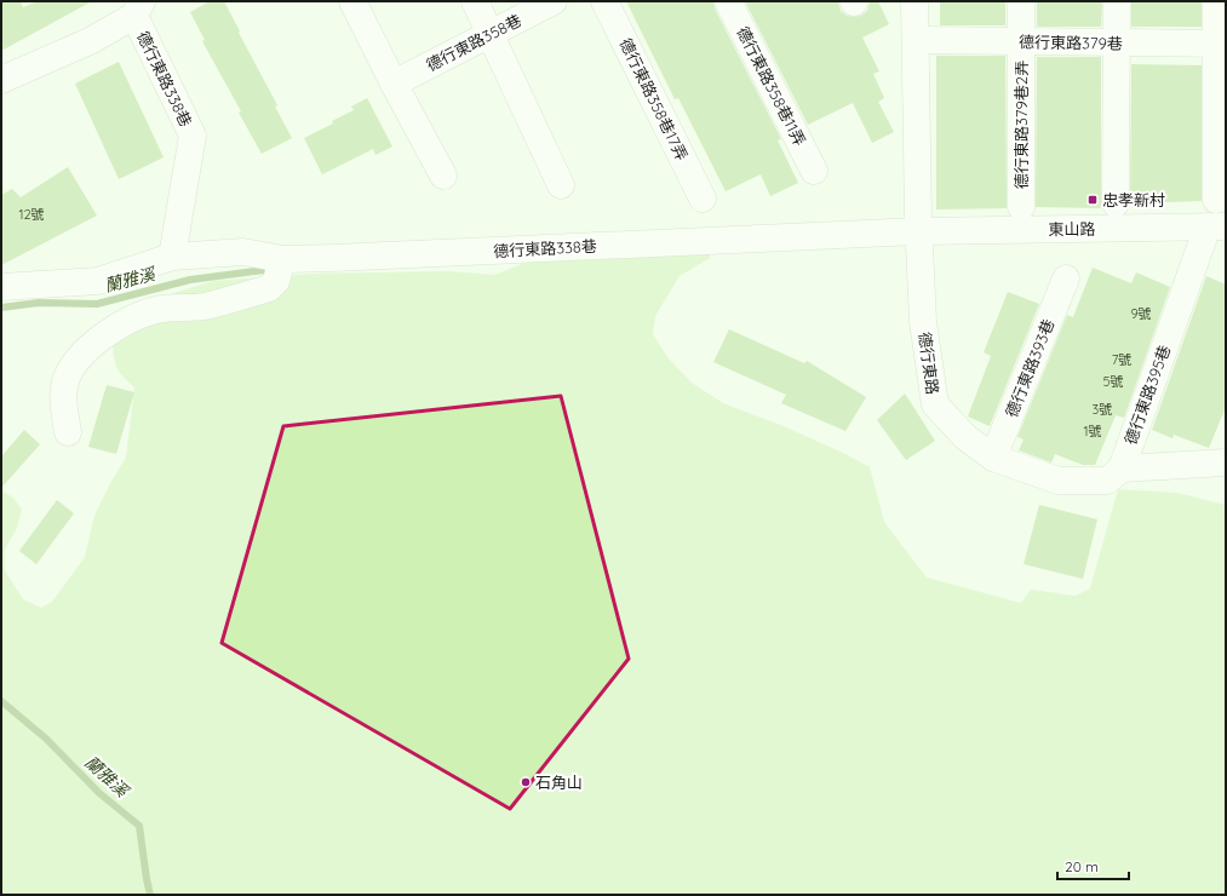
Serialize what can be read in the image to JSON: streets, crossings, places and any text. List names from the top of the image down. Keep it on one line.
{"streets":{"street":["德行東路358巷","德行東路379巷","德行東路338巷","德行東路358巷11弄","德行東路358巷17弄","德行東路379巷2弄","東山路","德行東路","德行東路393巷","德行東路395巷"]},"crossings":[["德行東路379巷","德行東路379巷2弄"],["德行東路379巷","德行東路"],["德行東路338巷","東山路"],["德行東路338巷","德行東路"],["東山路","德行東路"],["東山路","德行東路395巷"],["德行東路","德行東路393巷"],["德行東路","德行東路395巷"]],"water":["蘭雅溪"],"places":{"transit":["忠孝新村"],"other":["石角山"]},"house_numbers":["12號","9號","7號","5號","3號","1號"],"scale_bar":"20 m"}
